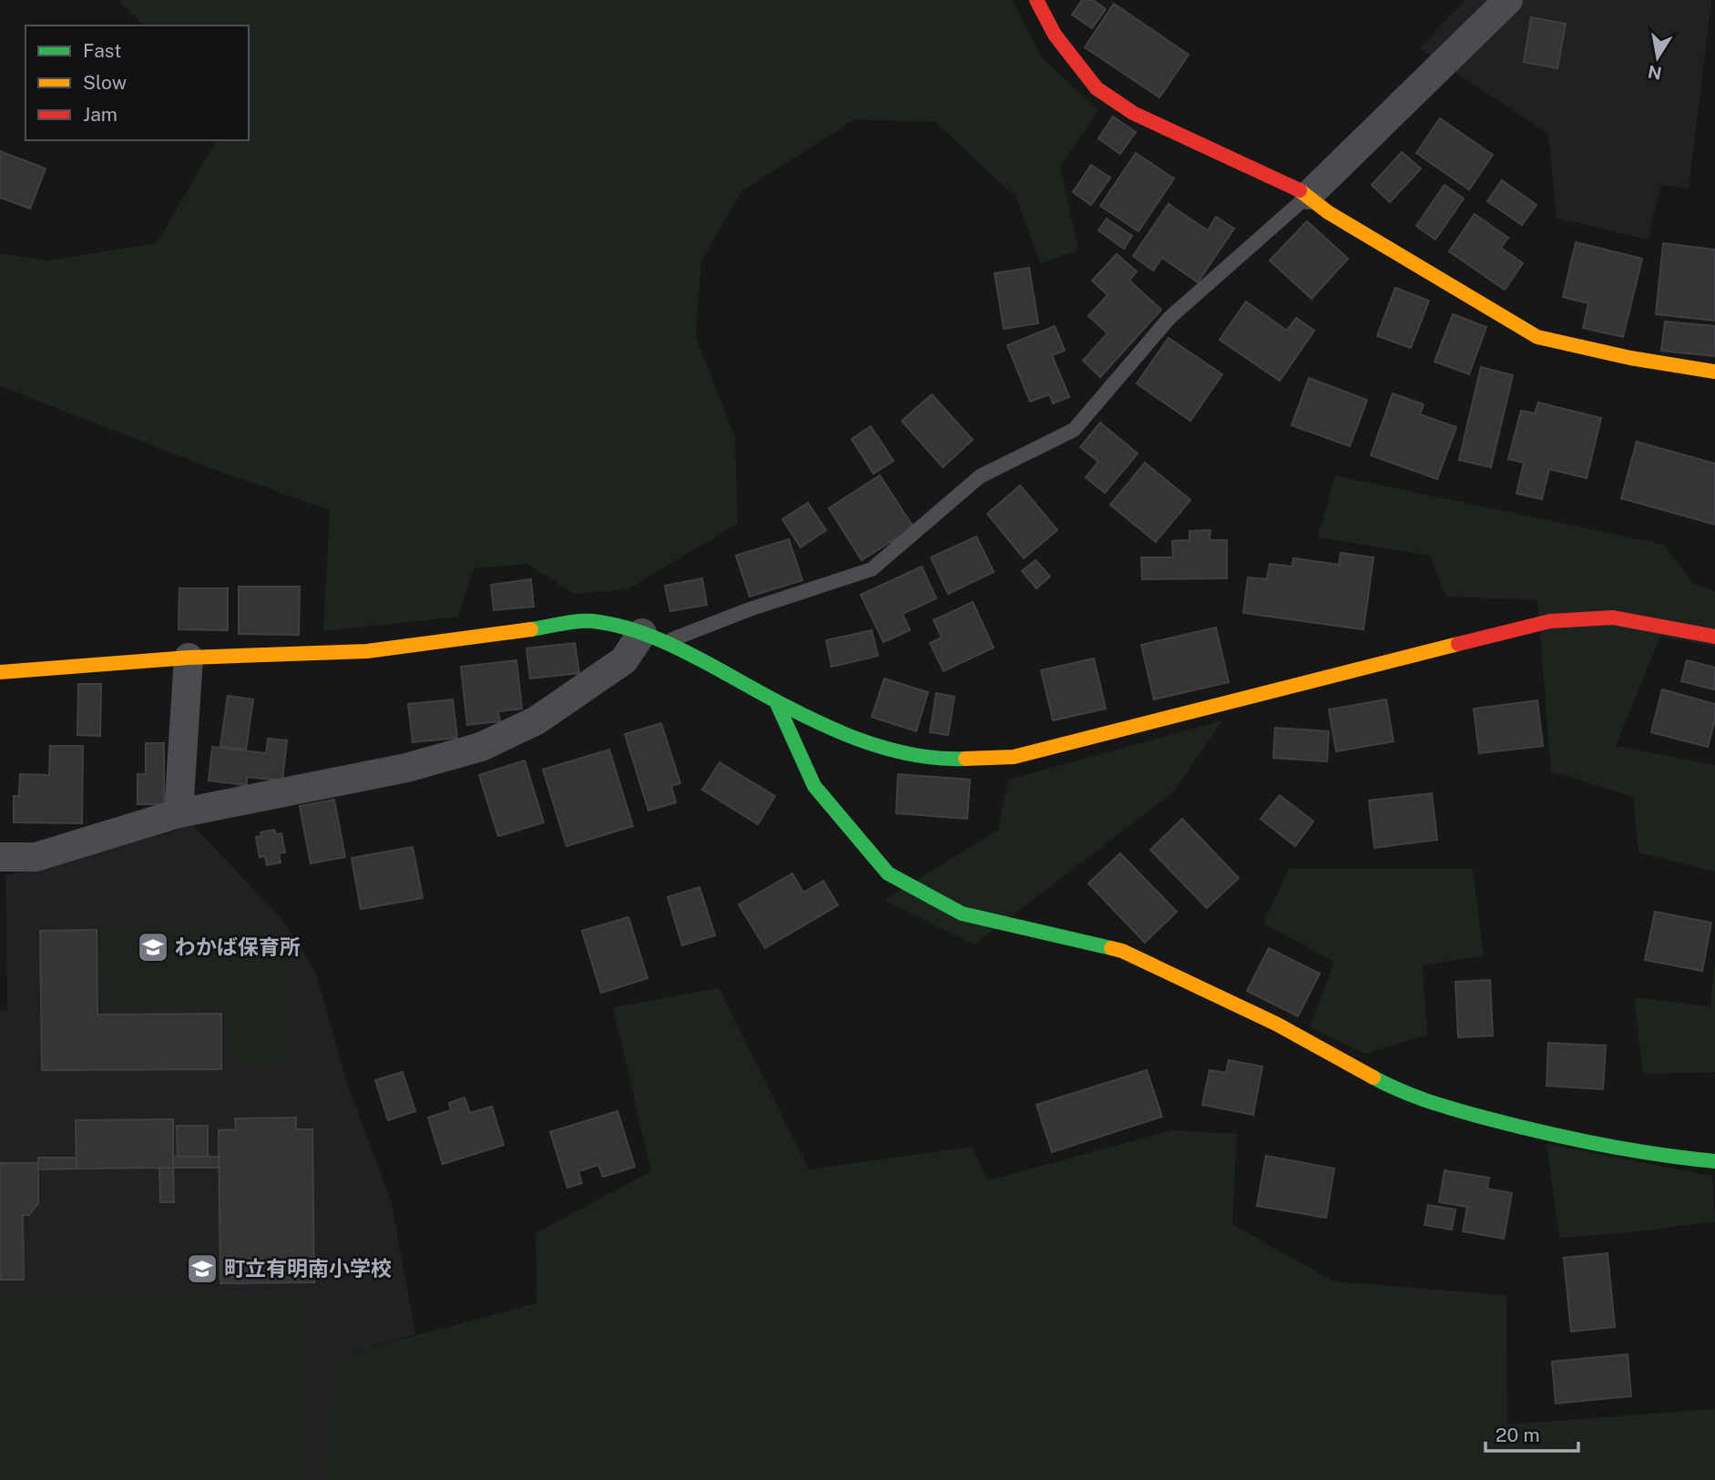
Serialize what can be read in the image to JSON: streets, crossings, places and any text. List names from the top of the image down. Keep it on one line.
{"places":{"school or university":["わかば保育所","町立有明南小学校"]},"legend":["Fast","Slow","Jam"],"scale_bar":"20 m","north":"bottom"}
